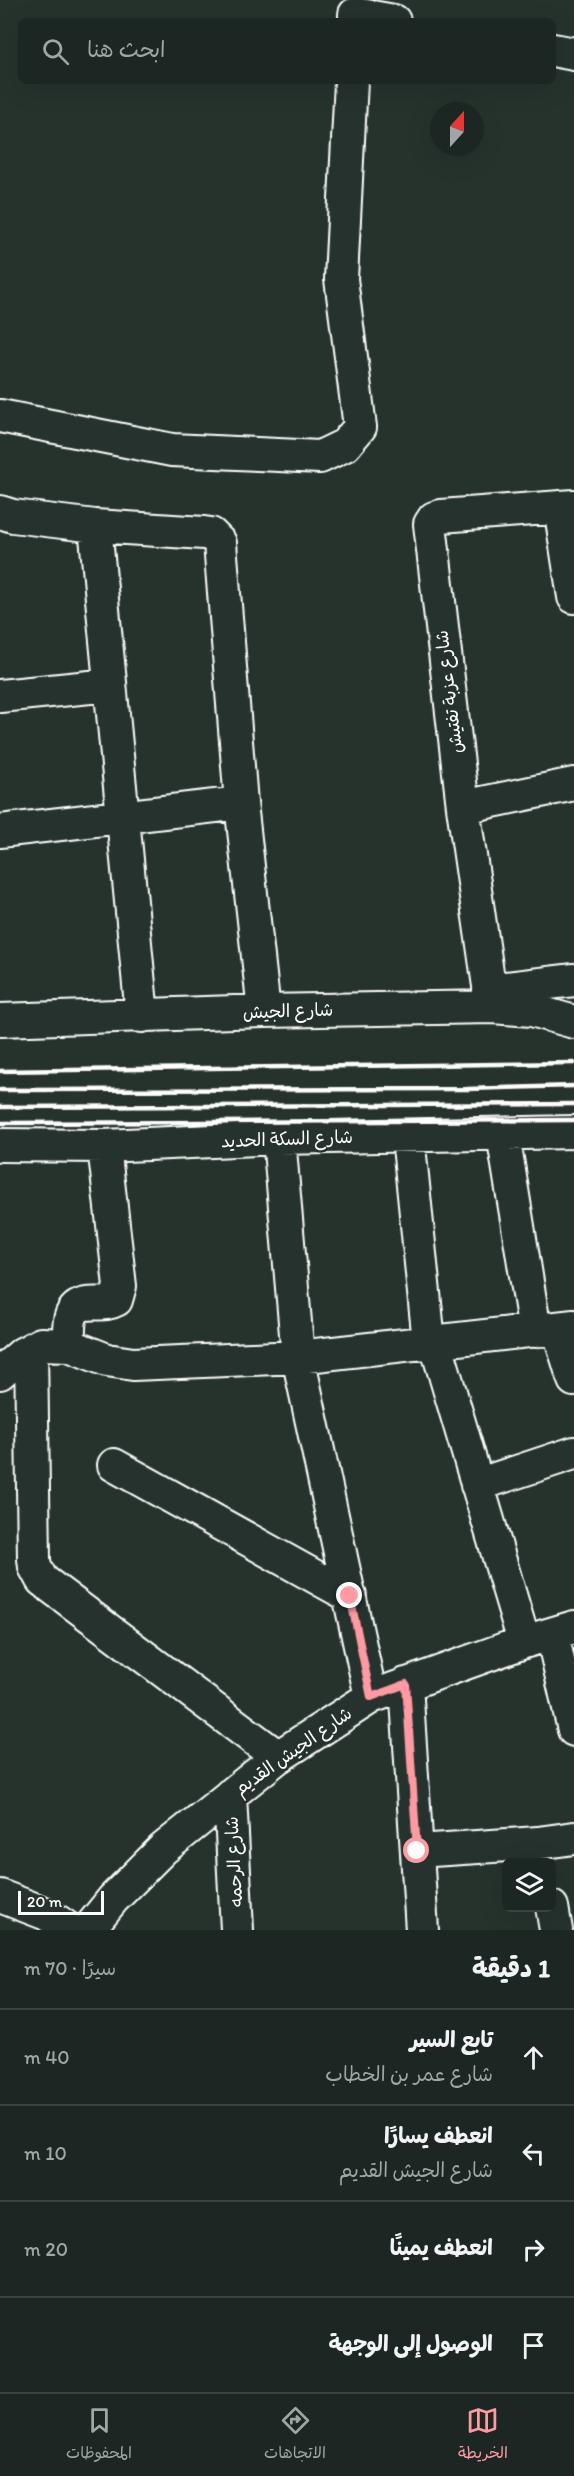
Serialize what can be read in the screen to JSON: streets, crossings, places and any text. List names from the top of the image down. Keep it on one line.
{"streets":{"street":["شارع عزبة تفتيش","شارع الجيش","شارع السكة الحديد","شارع الجيش القديم","شارع الرحمه"]},"crossings":[["شارع عزبة تفتيش","شارع الجيش"],["شارع الجيش القديم","شارع الرحمه"]],"scale_bar":"20 m","north":"top","page":{"search":"ابحث هنا","scale":"20 m","heading":["1 دقيقة","سيرًا · 70 m"],"list":[["تابع السير","شارع عمر بن الخطاب","40 m"],["انعطف يسارًا","شارع الجيش القديم","10 m"],["انعطف يمينًا","20 m"],"الوصول إلى الوجهة"],"nav":["الخريطة","الاتجاهات","المحفوظات"]}}
